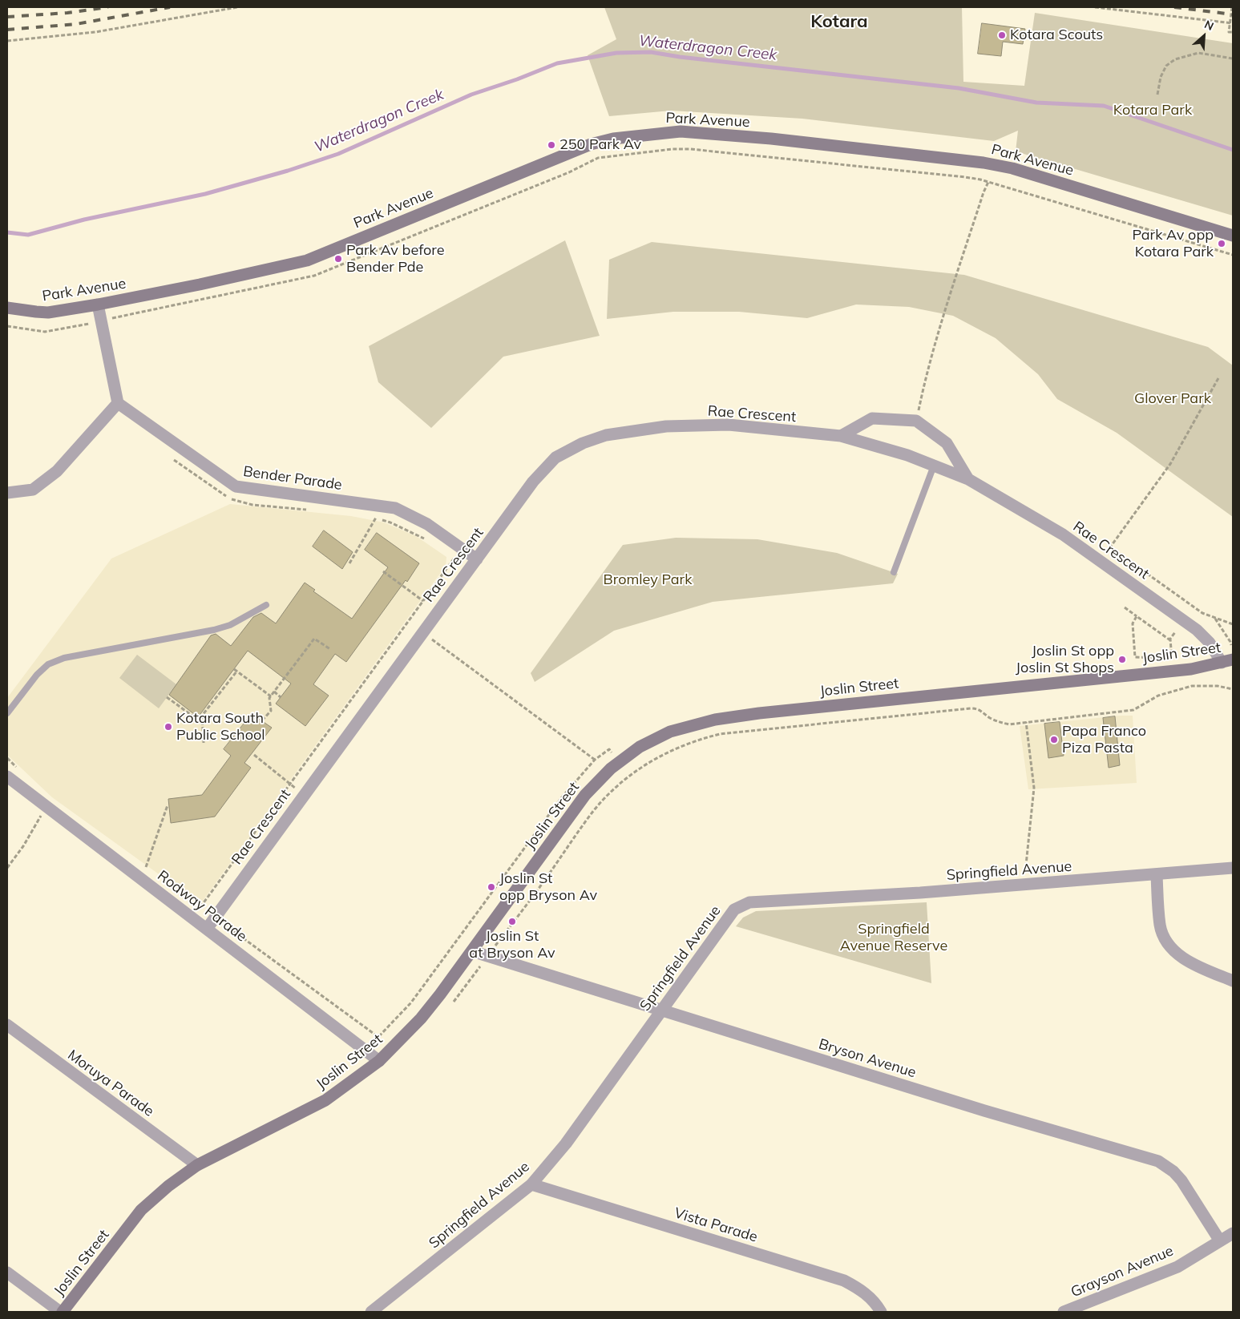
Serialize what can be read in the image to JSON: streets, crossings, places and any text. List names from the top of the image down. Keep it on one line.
{"streets":{"street":["Park Avenue","Rae Crescent","Bender Parade","Joslin Street","Springfield Avenue","Rodway Parade","Bryson Avenue","Moruya Parade","Vista Parade","Grayson Avenue"]},"crossings":[["Rae Crescent","Bender Parade"],["Rae Crescent","Joslin Street"],["Rae Crescent","Rodway Parade"],["Joslin Street","Rodway Parade"],["Joslin Street","Bryson Avenue"],["Joslin Street","Moruya Parade"],["Springfield Avenue","Bryson Avenue"],["Springfield Avenue","Vista Parade"],["Bryson Avenue","Grayson Avenue"]],"districts":["Kotara"],"water":["Waterdragon Creek"],"parks":["Kotara Park","Glover Park","Bromley Park","Springfield Avenue Reserve"],"places":["Kotara Scouts","250 Park Av","Park Av opp Kotara Park","Park Av before Bender Pde","Joslin St opp Joslin St Shops","Kotara South Public School","Papa Franco Piza Pasta","Joslin St opp Bryson Av","Joslin St at Bryson Av"],"north":"top right"}
